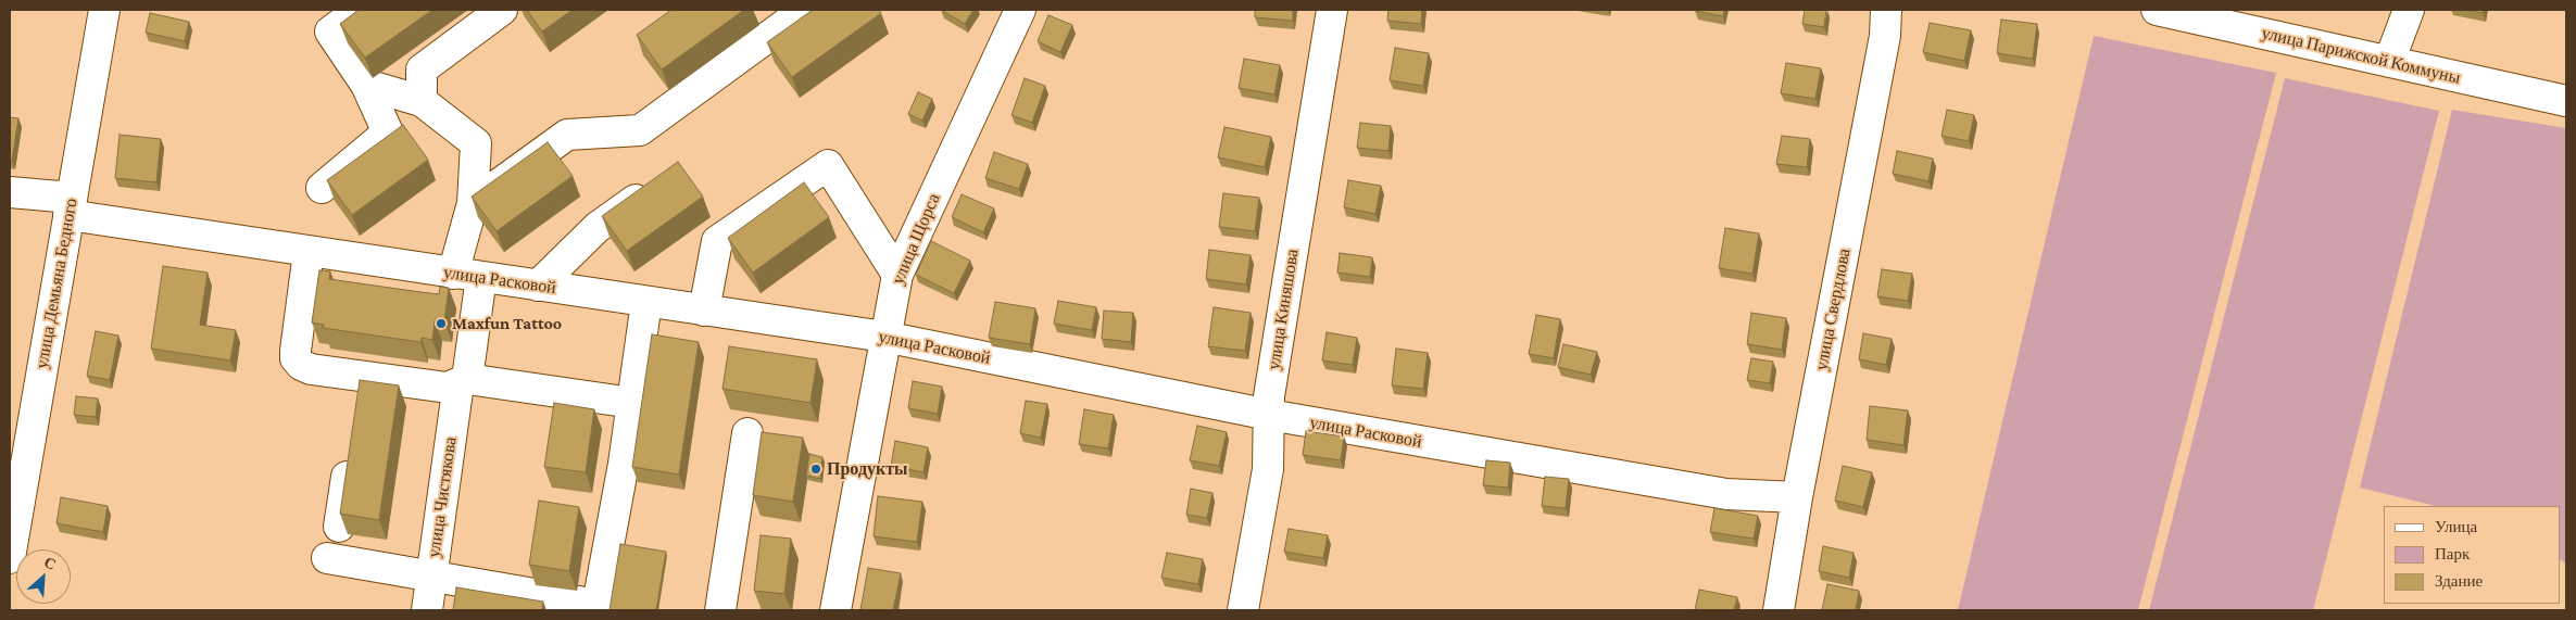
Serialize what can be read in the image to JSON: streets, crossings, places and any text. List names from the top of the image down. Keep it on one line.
{"streets":{"street":["улица Парижской Коммуны","улица Щорса","улица Расковой","улица Демьяна Бедного","улица Киняшова","улица Свердлова","улица Чистякова"]},"crossings":[["улица Щорса","улица Расковой"],["улица Расковой","улица Демьяна Бедного"],["улица Расковой","улица Киняшова"],["улица Расковой","улица Свердлова"],["улица Расковой","улица Чистякова"]],"places":["Maxfun Tattoo","Продукты"],"legend":["Улица","Парк","Здание"],"north":"top right"}
